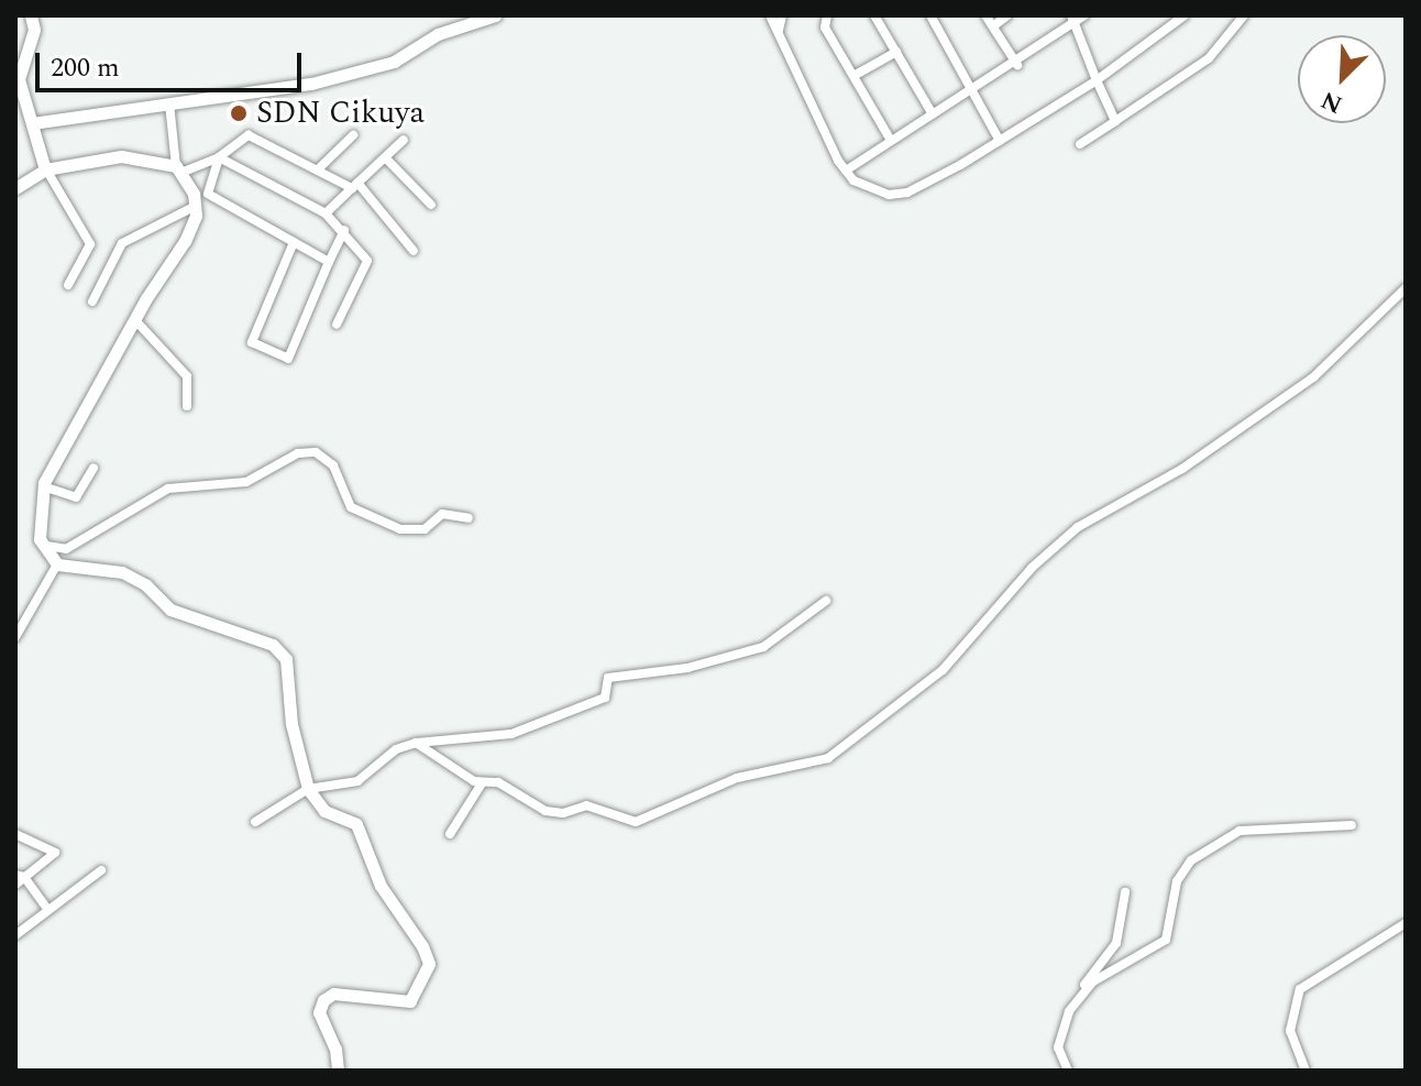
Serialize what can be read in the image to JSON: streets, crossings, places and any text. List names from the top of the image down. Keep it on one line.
{"places":["SDN Cikuya"],"scale_bar":"200 m","north":"bottom left"}
